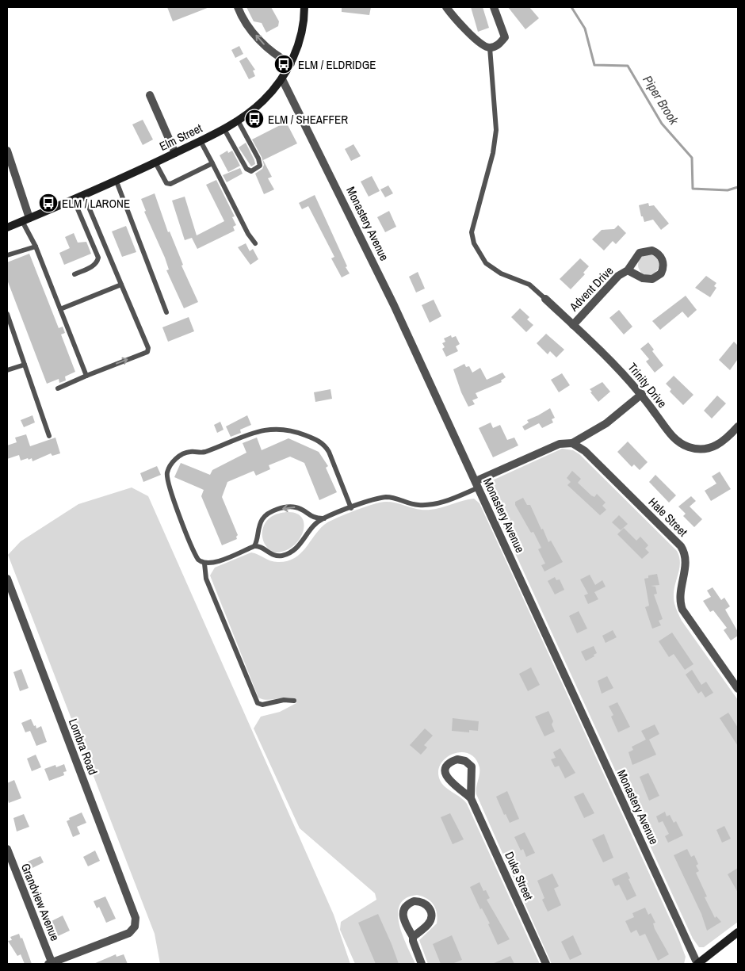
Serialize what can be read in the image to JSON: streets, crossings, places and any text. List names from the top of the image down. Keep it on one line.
{"streets":{"main road":["Elm Street"],"street":["Monastery Avenue","Advent Drive","Trinity Drive","Hale Street","Lombra Road","Duke Street","Grandview Avenue"]},"crossings":[["Elm Street","Monastery Avenue"],["Advent Drive","Trinity Drive"],["Lombra Road","Grandview Avenue"]],"water":["Piper Brook"],"places":{"bus stop":["ELM / ELDRIDGE","ELM / SHEAFFER","ELM / LARONE"]}}
